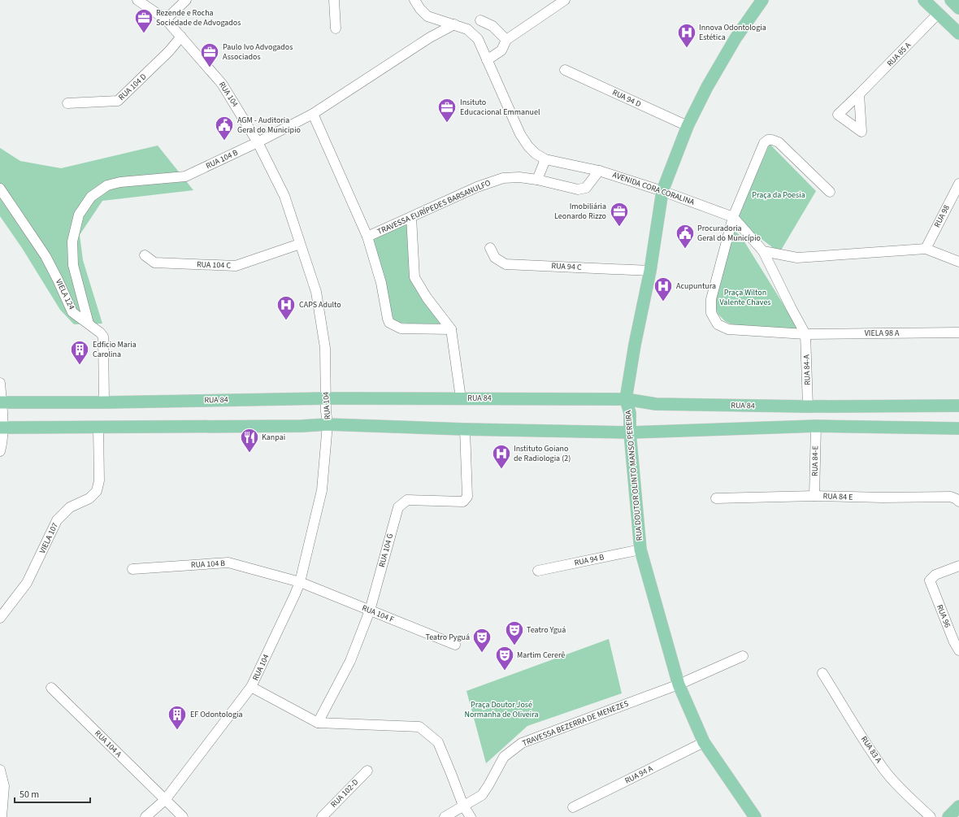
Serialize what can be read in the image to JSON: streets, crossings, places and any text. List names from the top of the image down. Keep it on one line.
{"streets":{"main road":["RUA 84","RUA DOUTOR OLINTO MANSO PEREIRA"],"street":["RUA 85 A","RUA 104 D","RUA 104","RUA 94 D","RUA 104 B","AVENIDA CORA CORALINA","TRAVESSA EURÍPEDES BARSANULFO","RUA 98","RUA 104 C","RUA 94 C","VIELA 124","VIELA 98 A","RUA 84-A","RUA 84-E","RUA 84 E","VIELA 107","RUA 104 G","RUA 94 B","RUA 104 F","RUA 96","TRAVESSA BEZERRA DE MENEZES","RUA 104 A","RUA 83 A","RUA 94 A","RUA 102-D"]},"crossings":[["RUA 104 D","RUA 104"],["RUA 104","RUA 104 B"],["RUA 104","RUA 104 C"],["RUA 104","RUA 84"],["RUA 104","RUA 104 F"],["RUA 104","RUA 104 A"],["RUA 94 D","RUA DOUTOR OLINTO MANSO PEREIRA"],["RUA 104 B","VIELA 124"],["RUA 104 B","RUA 104 F"],["AVENIDA CORA CORALINA","TRAVESSA EURÍPEDES BARSANULFO"],["AVENIDA CORA CORALINA","RUA DOUTOR OLINTO MANSO PEREIRA"],["RUA 94 C","RUA DOUTOR OLINTO MANSO PEREIRA"],["VIELA 124","RUA 84"],["VIELA 98 A","RUA 84-A"],["RUA 84-A","RUA 84"],["RUA 84","RUA DOUTOR OLINTO MANSO PEREIRA"],["RUA 84-E","RUA 84 E"],["RUA DOUTOR OLINTO MANSO PEREIRA","RUA 94 B"],["RUA DOUTOR OLINTO MANSO PEREIRA","TRAVESSA BEZERRA DE MENEZES"],["RUA DOUTOR OLINTO MANSO PEREIRA","RUA 94 A"],["RUA 104 G","RUA 104 F"]],"parks":["Praça da Poesia","Praça Wilton Valente Chaves","Praça Doutor José Normanha de Oliveira"],"places":{"office":["Rezende e Rocha Sociedade de Advogados","Paulo Ivo Advogados Associados","Insituto Educacional Emmanuel","Imobiliária Leonardo Rizzo"],"hospital":["Innova Odontologia Estética","Acupuntura","CAPS Adulto","Instituto Goiano de Radiologia (2)"],"public building":["AGM - Auditoria Geral do Municipio","Procuradoria Geral do Município"],"building":["Edficio Maria Carolina","EF Odontologia"],"restaurant":["Kanpai"],"theatre":["Teatro Yguá","Teatro Pyguá","Martim Cererê"]},"scale_bar":"50 m"}
